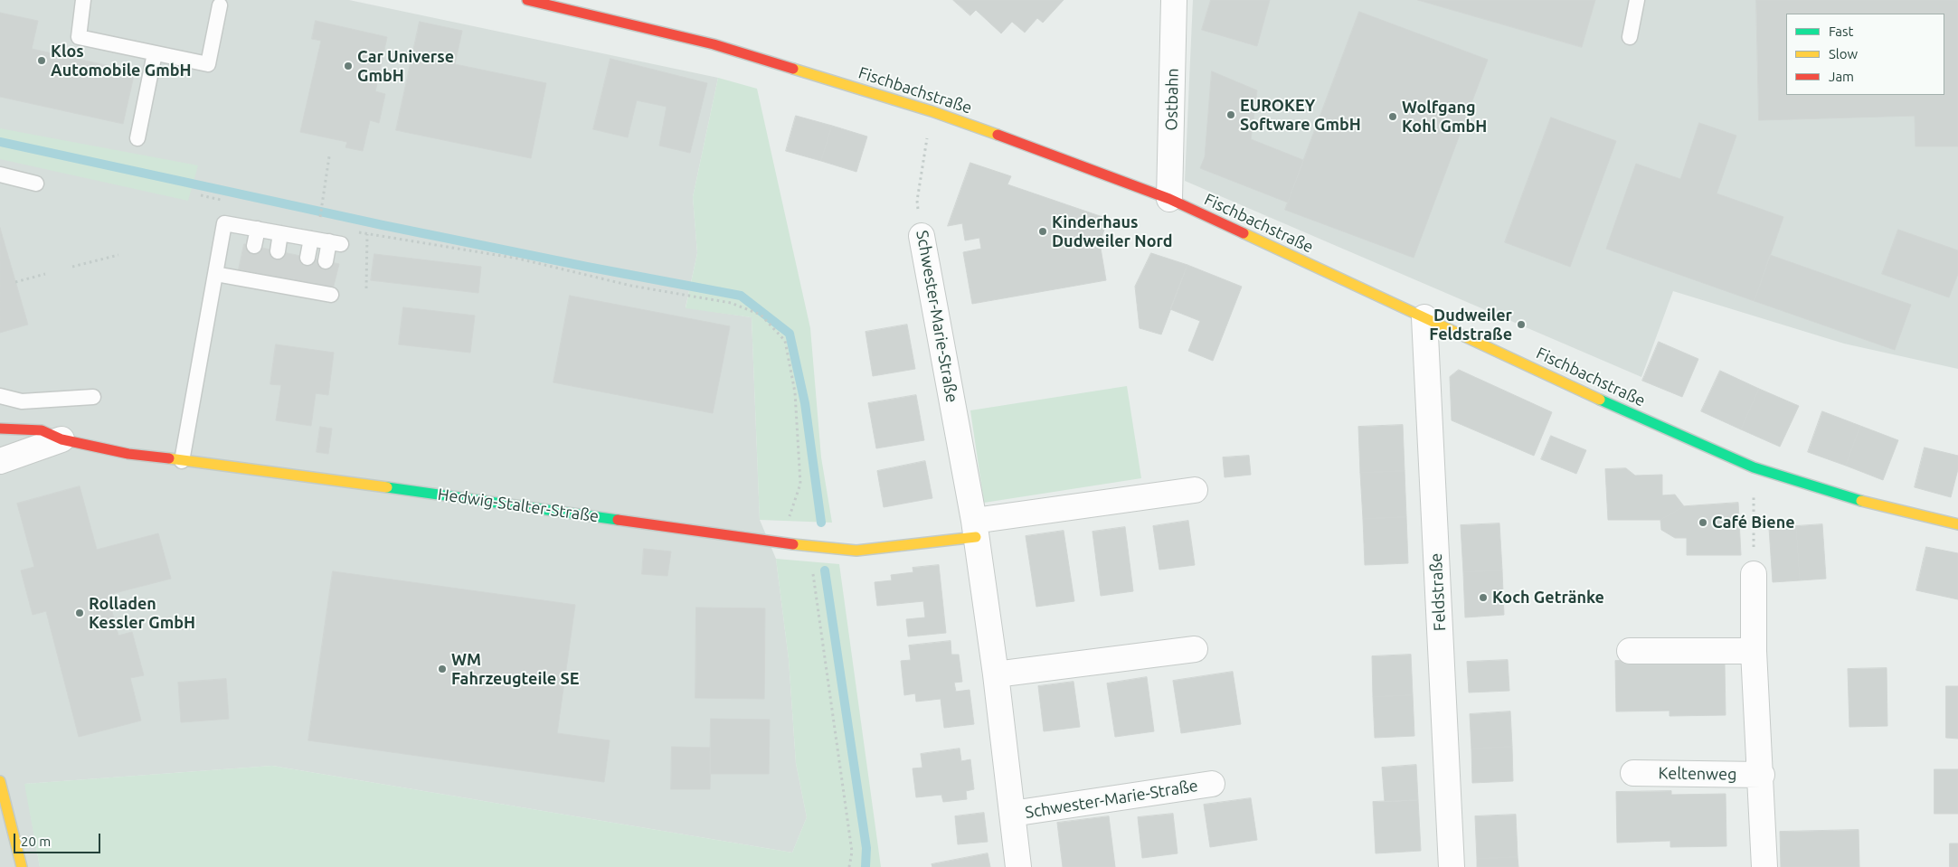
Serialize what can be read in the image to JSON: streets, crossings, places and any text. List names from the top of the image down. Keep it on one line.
{"streets":{"street":["Fischbachstraße","Ostbahn","Schwester-Marie-Straße","Hedwig-Stalter-Straße","Feldstraße","Keltenweg"]},"crossings":[["Fischbachstraße","Ostbahn"],["Fischbachstraße","Schwester-Marie-Straße"],["Fischbachstraße","Feldstraße"],["Schwester-Marie-Straße","Hedwig-Stalter-Straße"]],"places":["Klos Automobile GmbH","Car Universe GmbH","EUROKEY Software GmbH","Wolfgang Kohl GmbH","Kinderhaus Dudweiler Nord","Dudweiler Feldstraße","Café Biene","Koch Getränke","Rolladen Kessler GmbH","WM Fahrzeugteile SE"],"legend":["Fast","Slow","Jam"],"scale_bar":"20 m"}
